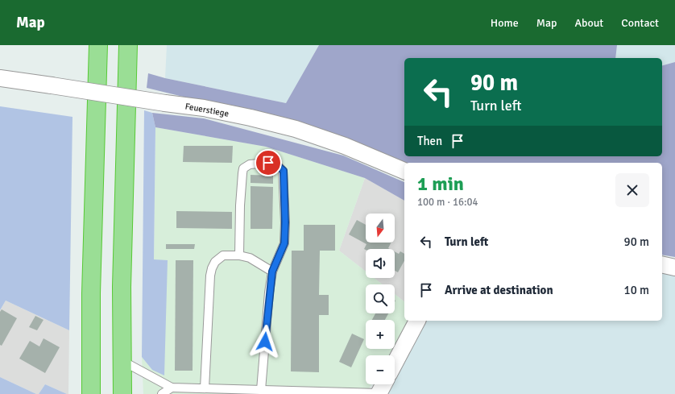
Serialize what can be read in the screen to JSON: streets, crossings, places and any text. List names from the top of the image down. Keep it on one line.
{"streets":{"street":["Feuerstiege"]},"north":"bottom","page":{"header":"Map","nav":["Home","Map","About","Contact"],"turn":["90 m","Turn left"],"then":"Then","heading":["1 min","100 m · 16:04"],"map_buttons":["+","−"],"list":[{"name":"Turn left","value":"90 m"},{"name":"Arrive at destination","value":"10 m"}]}}
